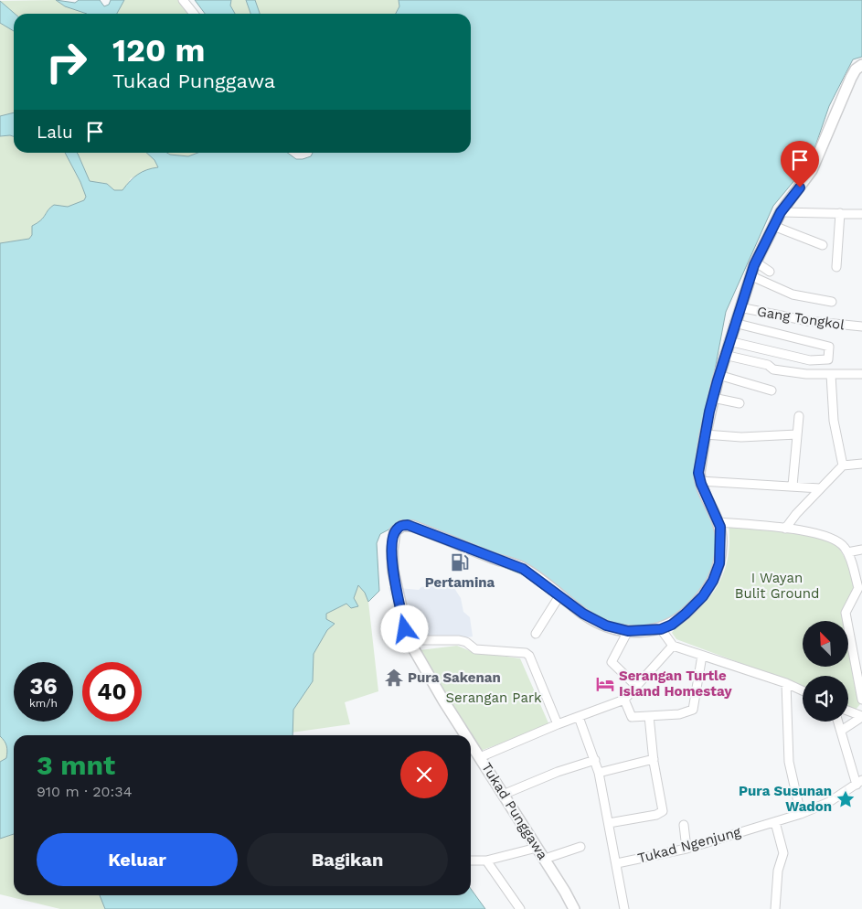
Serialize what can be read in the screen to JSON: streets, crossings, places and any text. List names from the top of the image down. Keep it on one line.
{"streets":{"street":["Gang Tongkol","Tukad Punggawa","Tukad Ngenjung"]},"crossings":[["Gang Tongkol","Tukad Punggawa"]],"parks":["I Wayan Bulit Ground","Serangan Park"],"places":{"fuel station":["Pertamina"],"temple":["Pura Sakenan"],"hotel":["Serangan Turtle Island Homestay"],"place":["Pura Susunan Wadon"]},"north":"top left","page":{"turn":["120 m","Tukad Punggawa"],"then":"Lalu","speed":"36 km/h","limit":"40","heading":["3 mnt","910 m · 20:34"],"buttons":["Keluar","Bagikan"]}}
